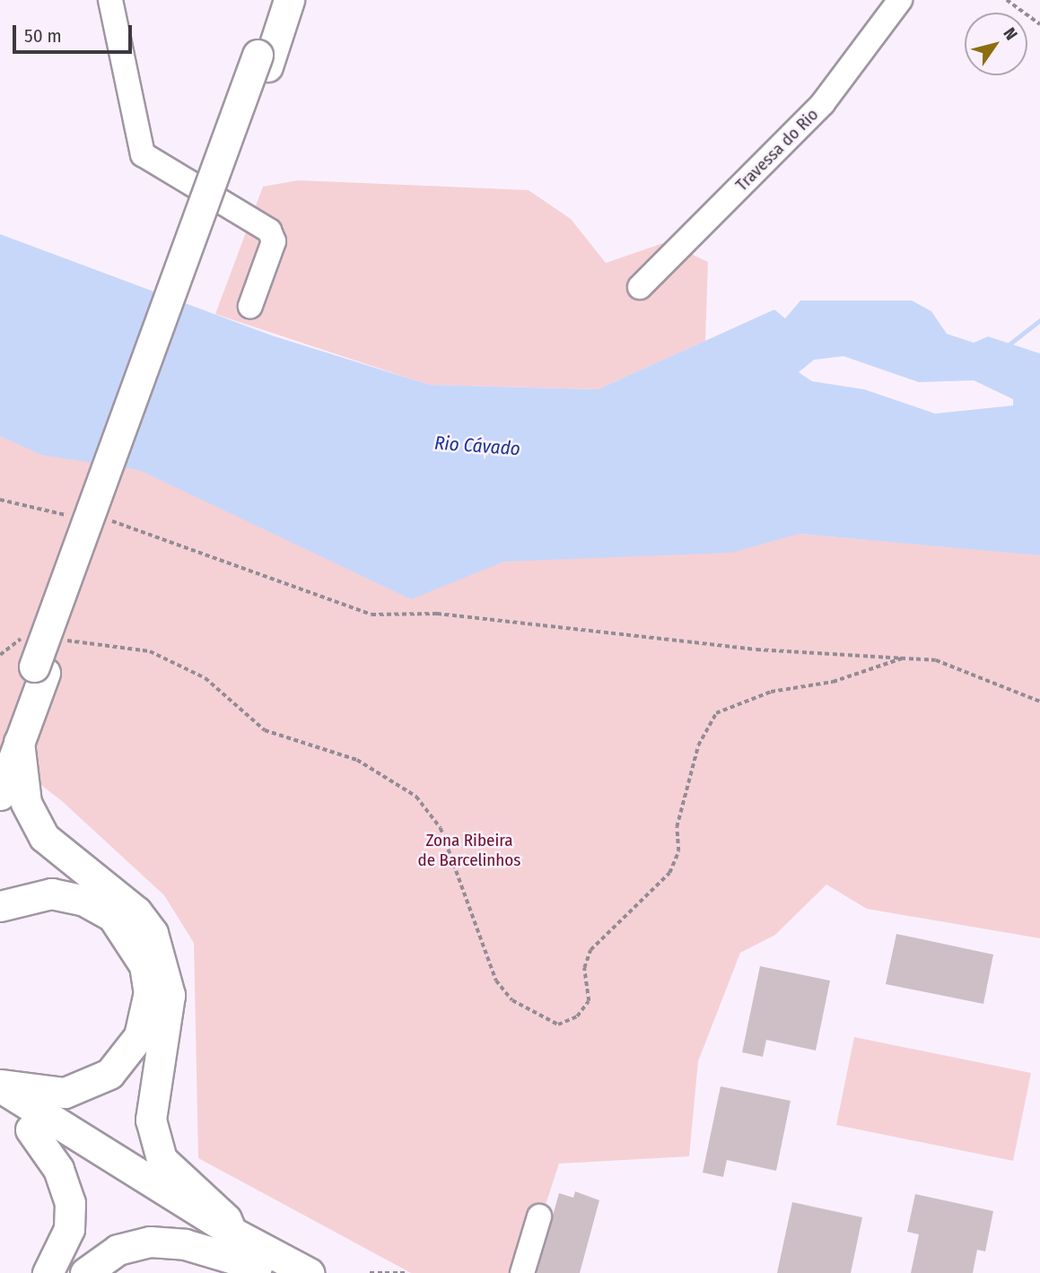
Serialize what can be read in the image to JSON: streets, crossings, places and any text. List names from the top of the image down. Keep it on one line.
{"streets":{"street":["Travessa do Rio"]},"water":["Rio Cávado"],"parks":["Zona Ribeira de Barcelinhos"],"scale_bar":"50 m","north":"top right"}
